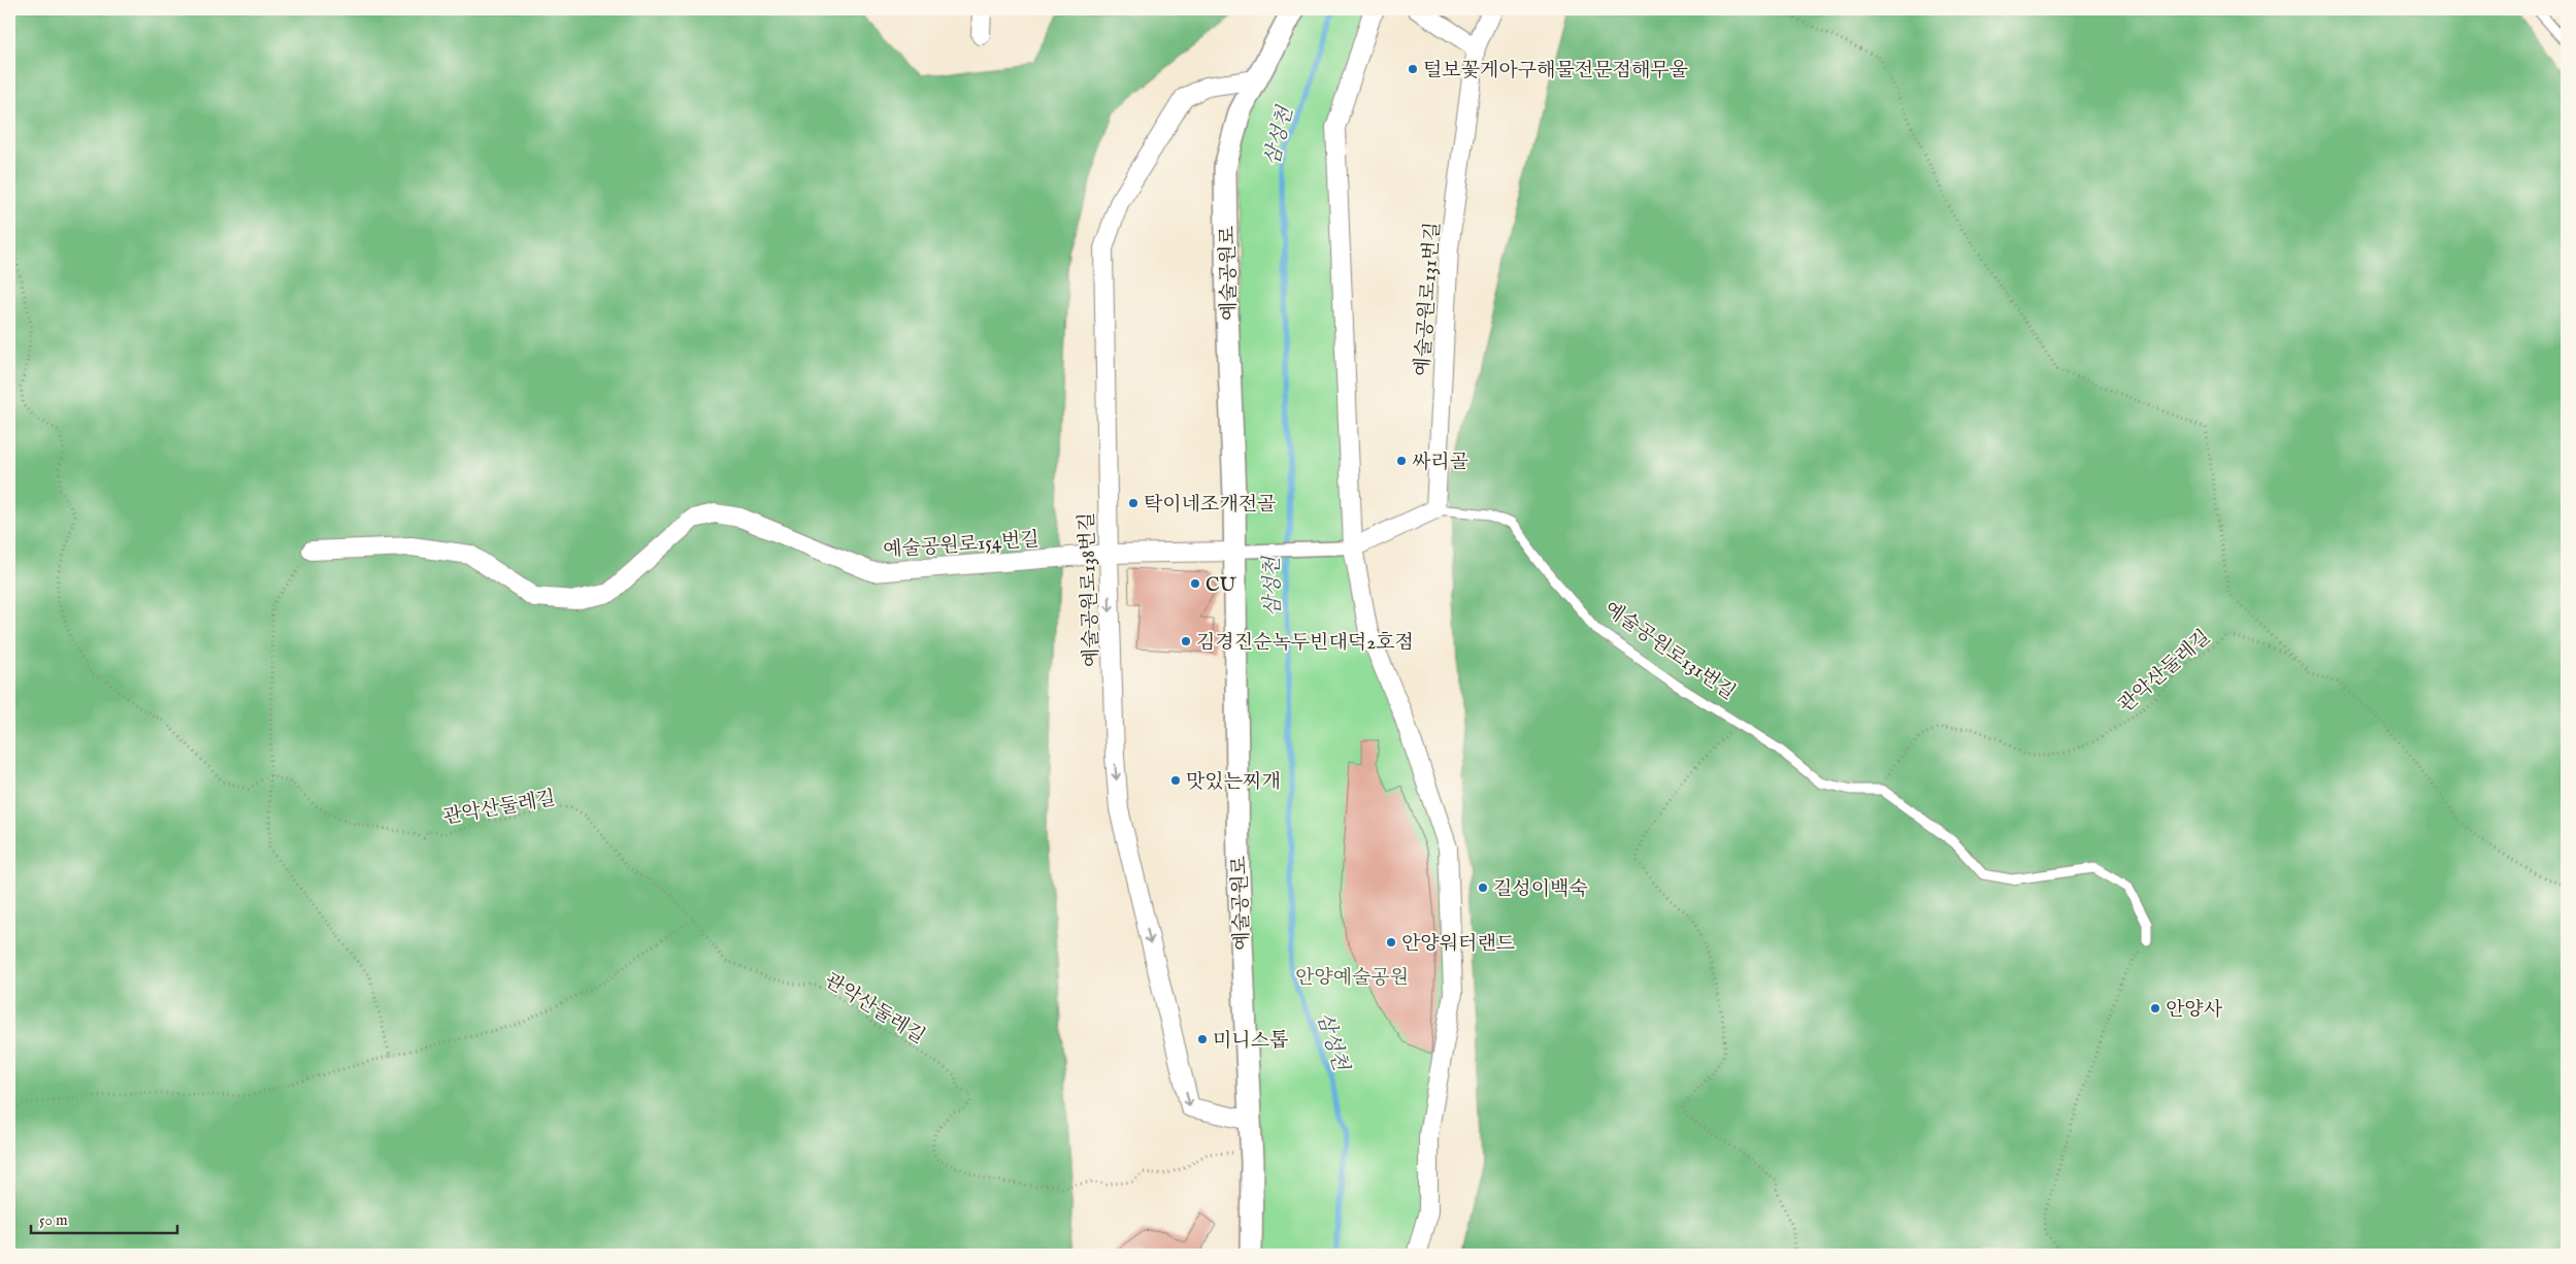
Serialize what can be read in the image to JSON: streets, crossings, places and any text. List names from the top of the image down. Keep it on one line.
{"streets":{"street":["예술공원로","예술공원로131번길","예술공원로154번길","예술공원로138번길"],"path":["관악산둘레길"]},"crossings":[["예술공원로","예술공원로154번길"],["예술공원로","예술공원로138번길"],["예술공원로","관악산둘레길"],["예술공원로131번길","관악산둘레길"],["예술공원로154번길","예술공원로138번길"]],"one_way":["예술공원로138번길"],"water":["삼성천"],"parks":["안양예술공원"],"places":["털보꽃게아구해물전문점해무울","싸리골","탁이네조개전골","CU","김경진순녹두빈대덕2호점","맛있는찌개","길성이백숙","안양워터랜드","안양사","미니스톱"],"scale_bar":"50 m"}
